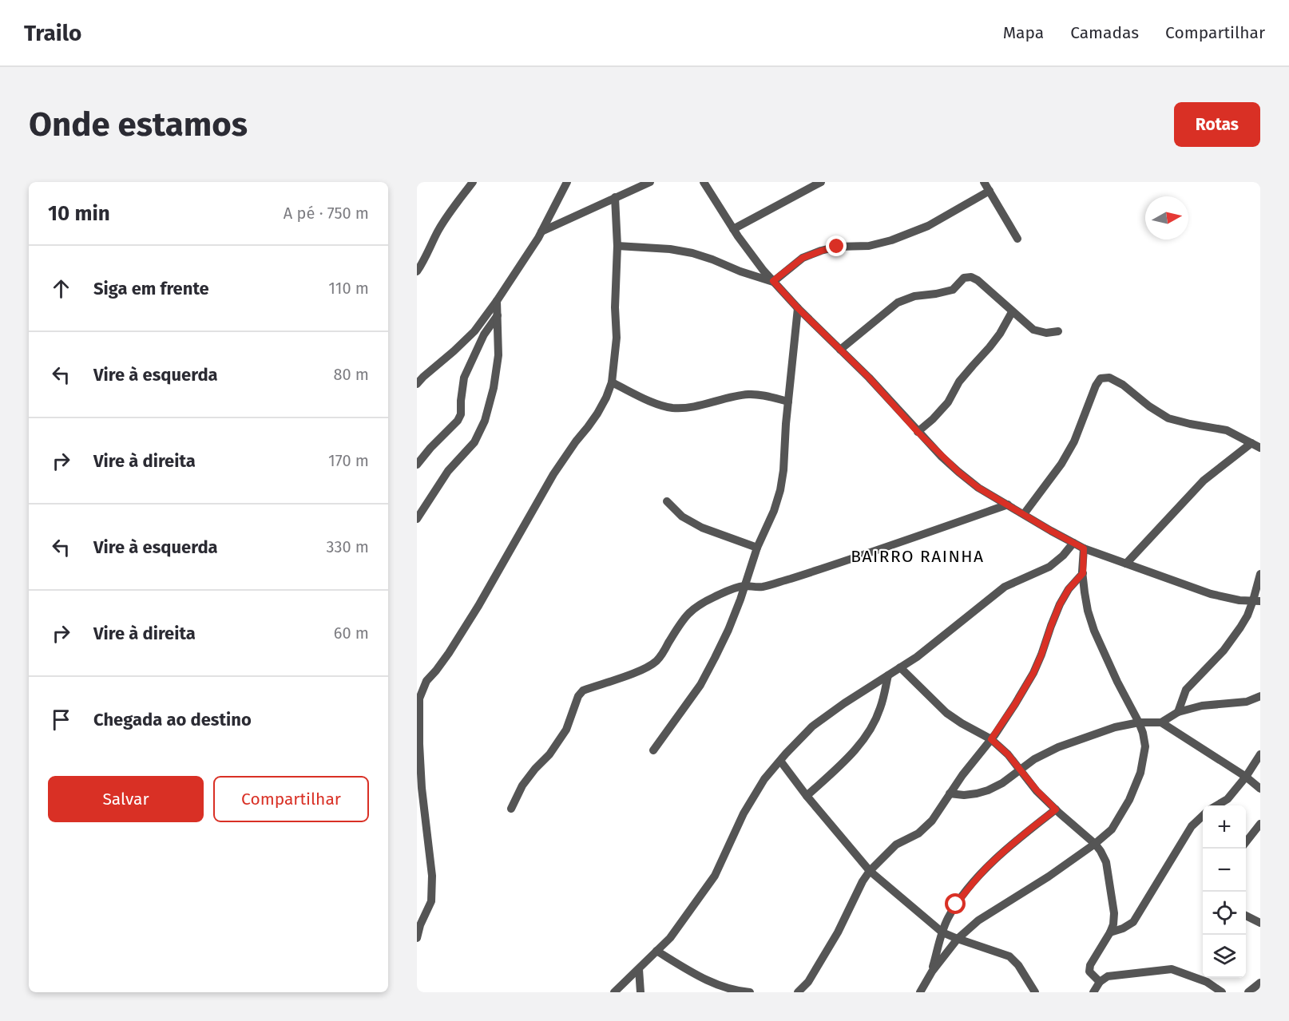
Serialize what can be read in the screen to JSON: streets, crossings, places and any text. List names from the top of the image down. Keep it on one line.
{"districts":["BAIRRO RAINHA"],"north":"right","page":{"header":"Trailo","nav":["Mapa","Camadas","Compartilhar"],"buttons":["Rotas",["Salvar","Compartilhar"]],"title":"Onde estamos","heading":["10 min","A pé · 750 m"],"list":[["Siga em frente","110 m"],["Vire à esquerda","80 m"],["Vire à direita","170 m"],["Vire à esquerda","330 m"],["Vire à direita","60 m"],"Chegada ao destino"],"map_buttons":["+","−"]}}
